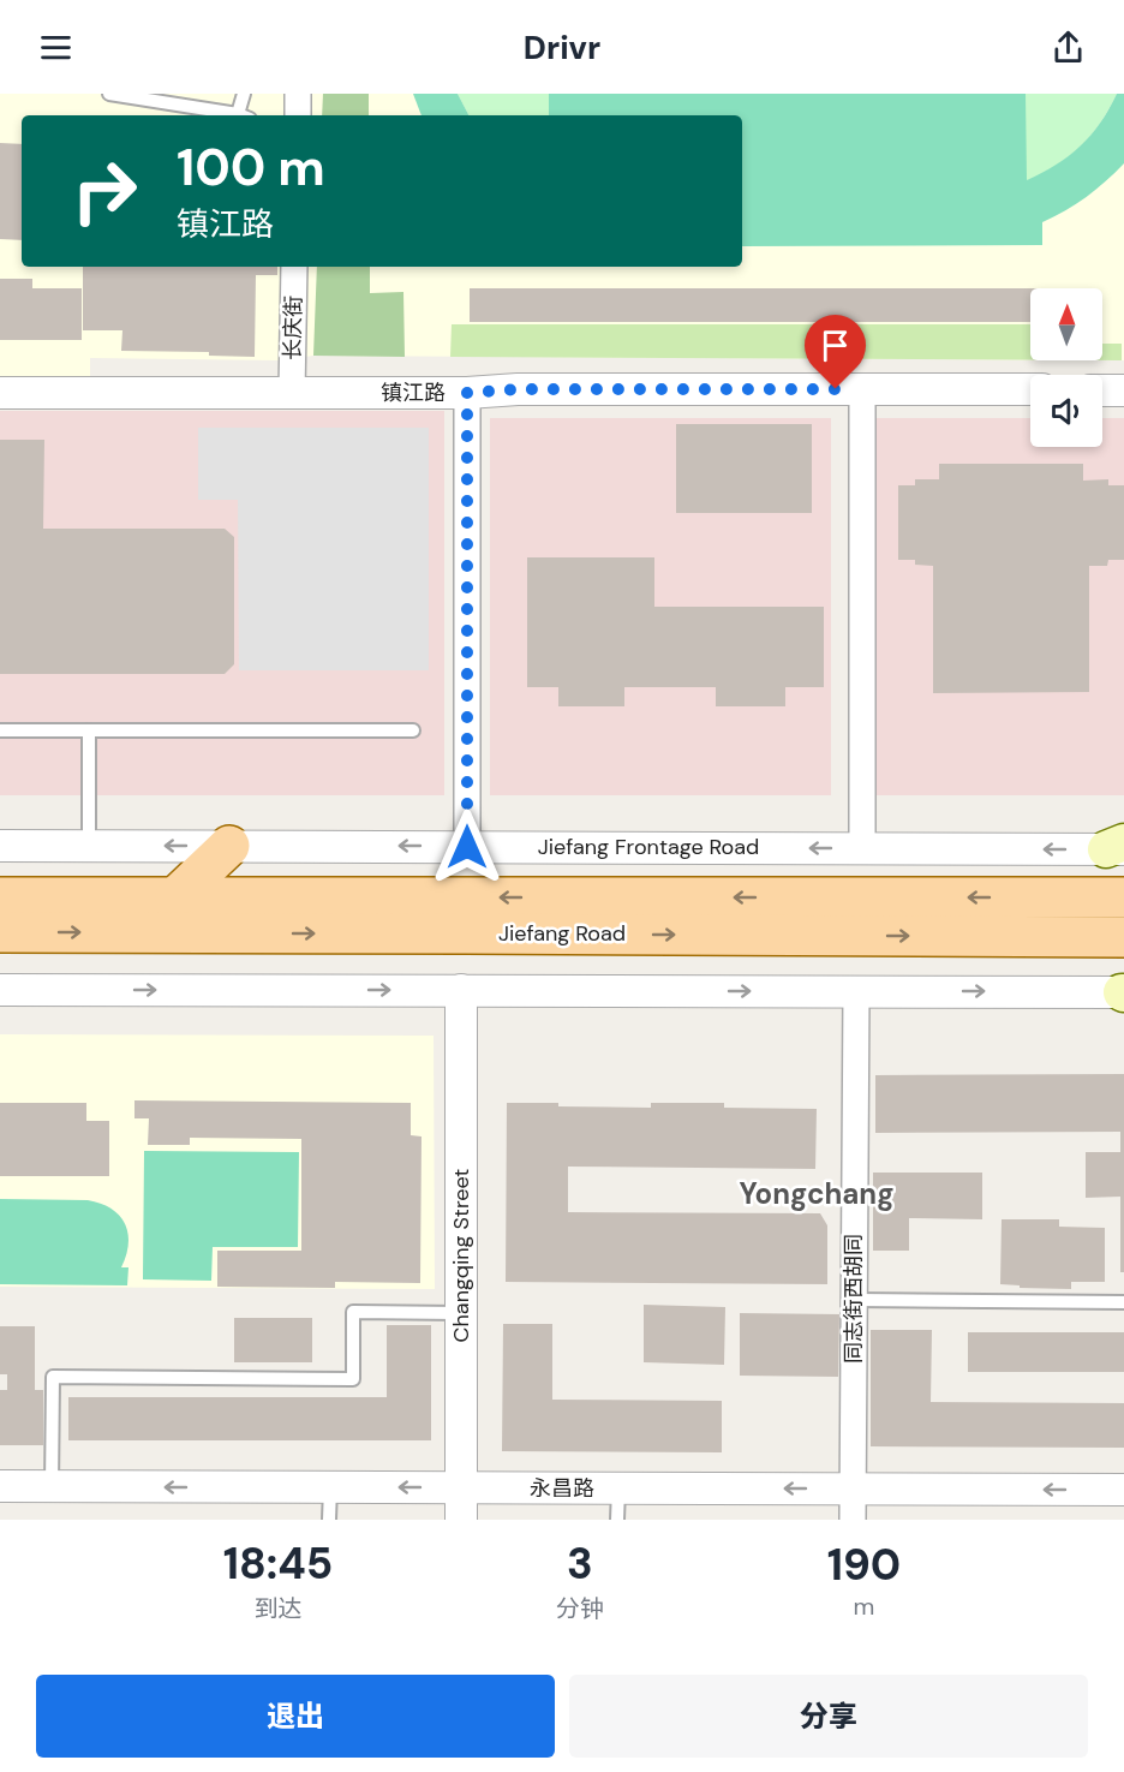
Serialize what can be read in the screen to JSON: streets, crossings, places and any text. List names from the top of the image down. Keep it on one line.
{"streets":{"main road":["Jiefang Road"],"street":["长庆街","镇江路","Jiefang Frontage Road","Changqing Street","同志街西胡同","永昌路"]},"crossings":[["长庆街","镇江路"],["Changqing Street","永昌路"],["同志街西胡同","永昌路"]],"one_way":["永昌路"],"districts":["Yongchang"],"north":"top","page":{"header":"Drivr","turn":["100 m","镇江路"],"eta":["18:45","到达","3","分钟","190","m"],"buttons":["退出","分享"]}}
